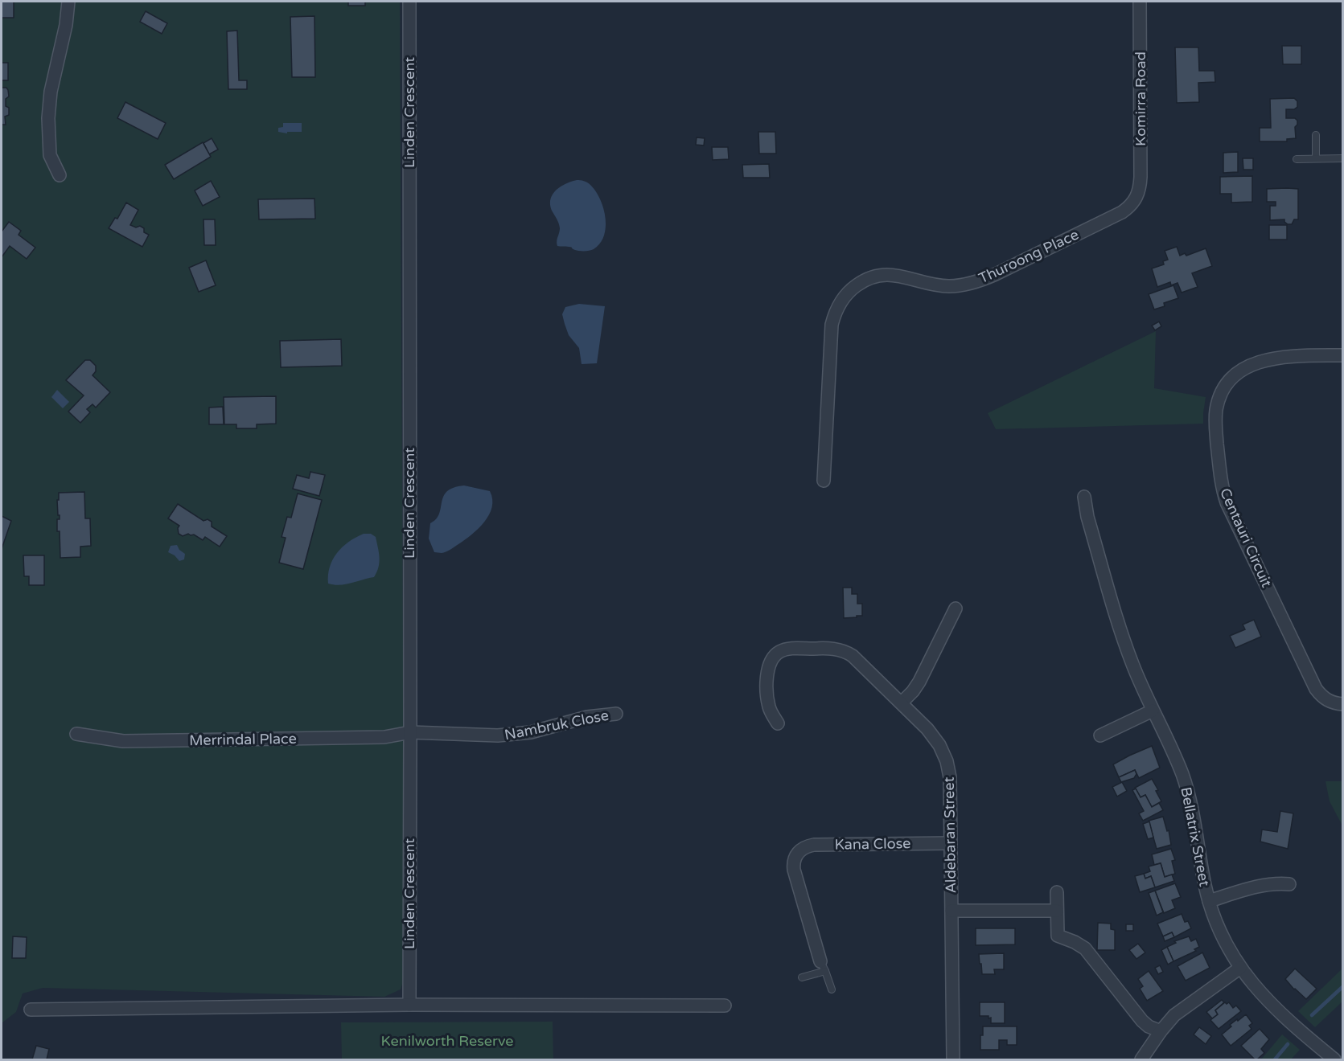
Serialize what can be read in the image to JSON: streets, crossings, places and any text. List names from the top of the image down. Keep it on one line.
{"streets":{"street":["Komirra Road","Linden Crescent","Thuroong Place","Centauri Circuit","Nambruk Close","Merrindal Place","Aldebaran Street","Bellatrix Street","Kana Close"]},"crossings":[["Komirra Road","Thuroong Place"],["Linden Crescent","Nambruk Close"],["Linden Crescent","Merrindal Place"],["Nambruk Close","Merrindal Place"],["Aldebaran Street","Kana Close"]],"parks":["Kenilworth Reserve"]}
